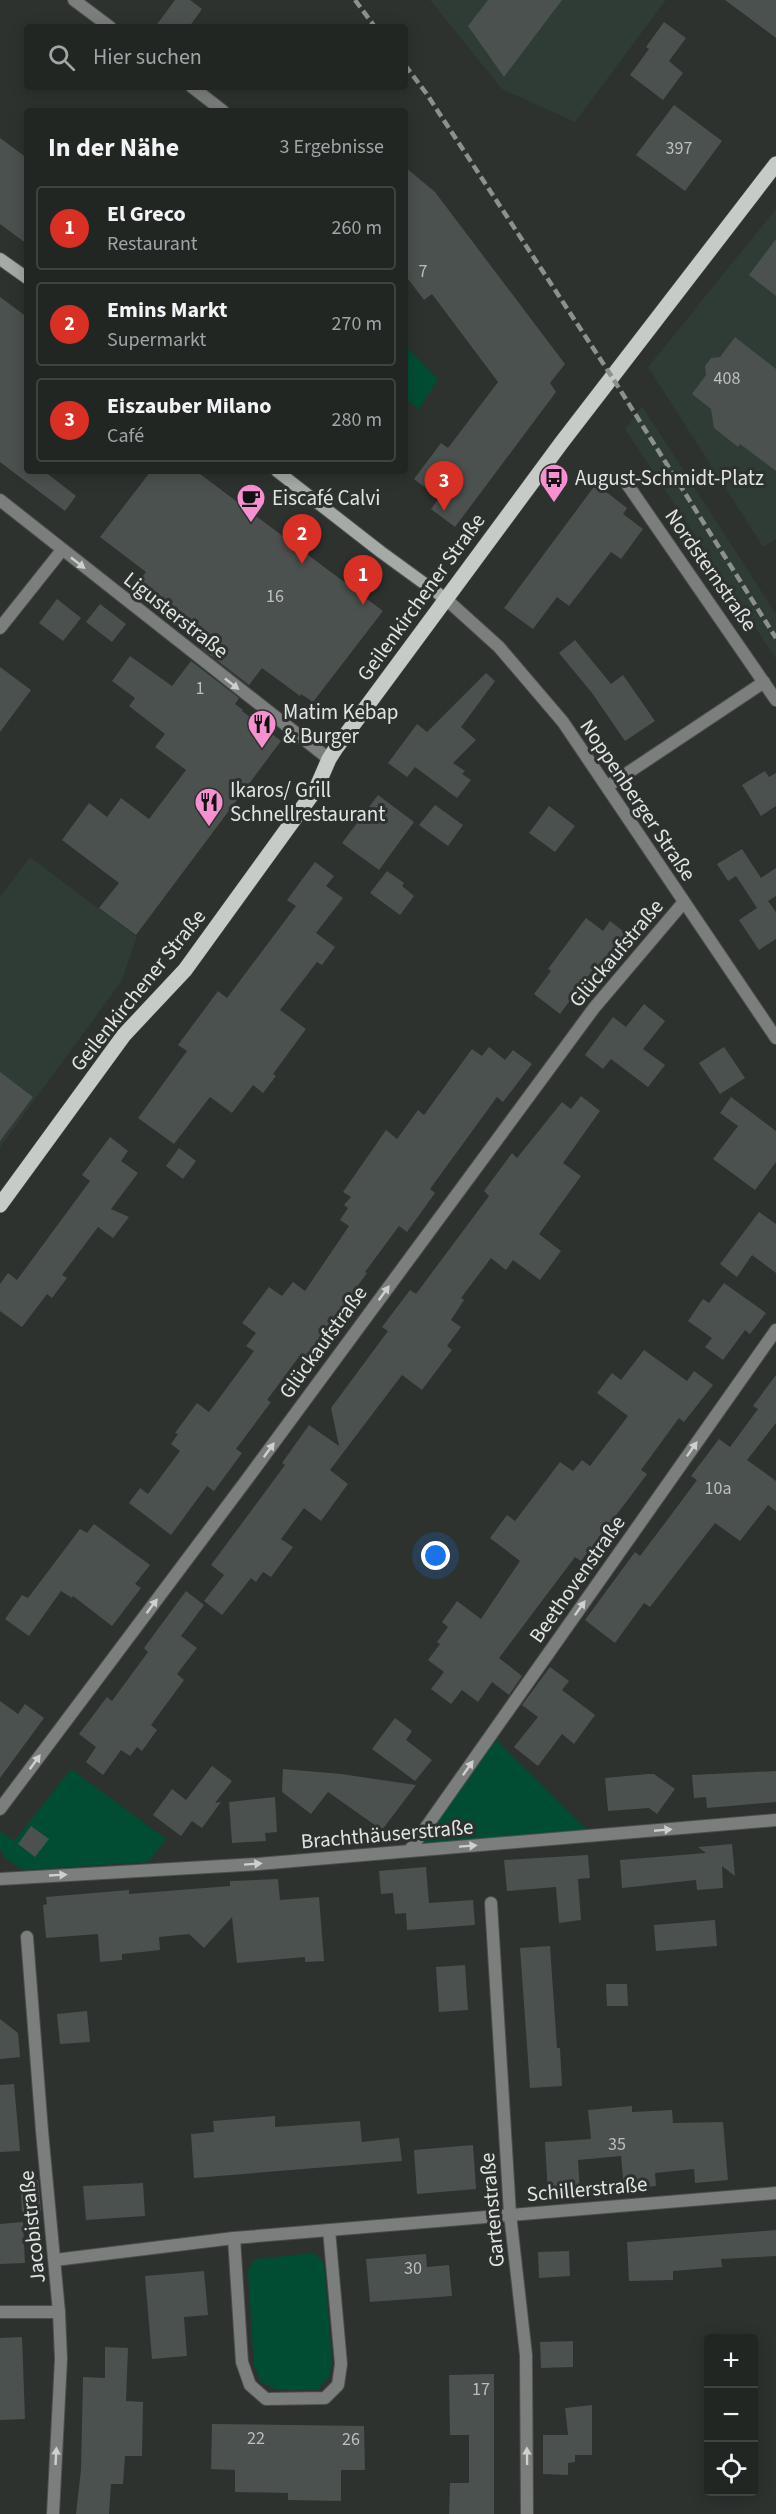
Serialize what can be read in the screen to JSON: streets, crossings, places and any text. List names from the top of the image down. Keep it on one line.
{"streets":{"main road":["Geilenkirchener Straße"],"street":["Nordsternstraße","Ligusterstraße","Noppenberger Straße","Glückaufstraße","Beethovenstraße","Brachthäuserstraße","Schillerstraße","Gartenstraße","Jacobistraße"]},"crossings":[["Geilenkirchener Straße","Ligusterstraße"],["Geilenkirchener Straße","Noppenberger Straße"],["Noppenberger Straße","Glückaufstraße"],["Beethovenstraße","Brachthäuserstraße"],["Schillerstraße","Gartenstraße"],["Schillerstraße","Jacobistraße"]],"one_way":["Ligusterstraße","Glückaufstraße","Beethovenstraße","Brachthäuserstraße","Gartenstraße"],"places":{"bus stop":["August-Schmidt-Platz"],"cafe":["Eiscafé Calvi"],"restaurant":["Matim Kebap & Burger","Ikaros/ Grill Schnellrestaurant"]},"house_numbers":["397","7","408","16","1","10a","35","30","17","22","26"],"page":{"search":"Hier suchen","heading":["In der Nähe","3 Ergebnisse"],"list":[{"mark":"1","name":"El Greco","note":"Restaurant","value":"260 m"},{"mark":"2","name":"Emins Markt","note":"Supermarkt","value":"270 m"},{"mark":"3","name":"Eiszauber Milano","note":"Café","value":"280 m"}],"pins":["3","2","1"],"map_buttons":["+","−"]}}
